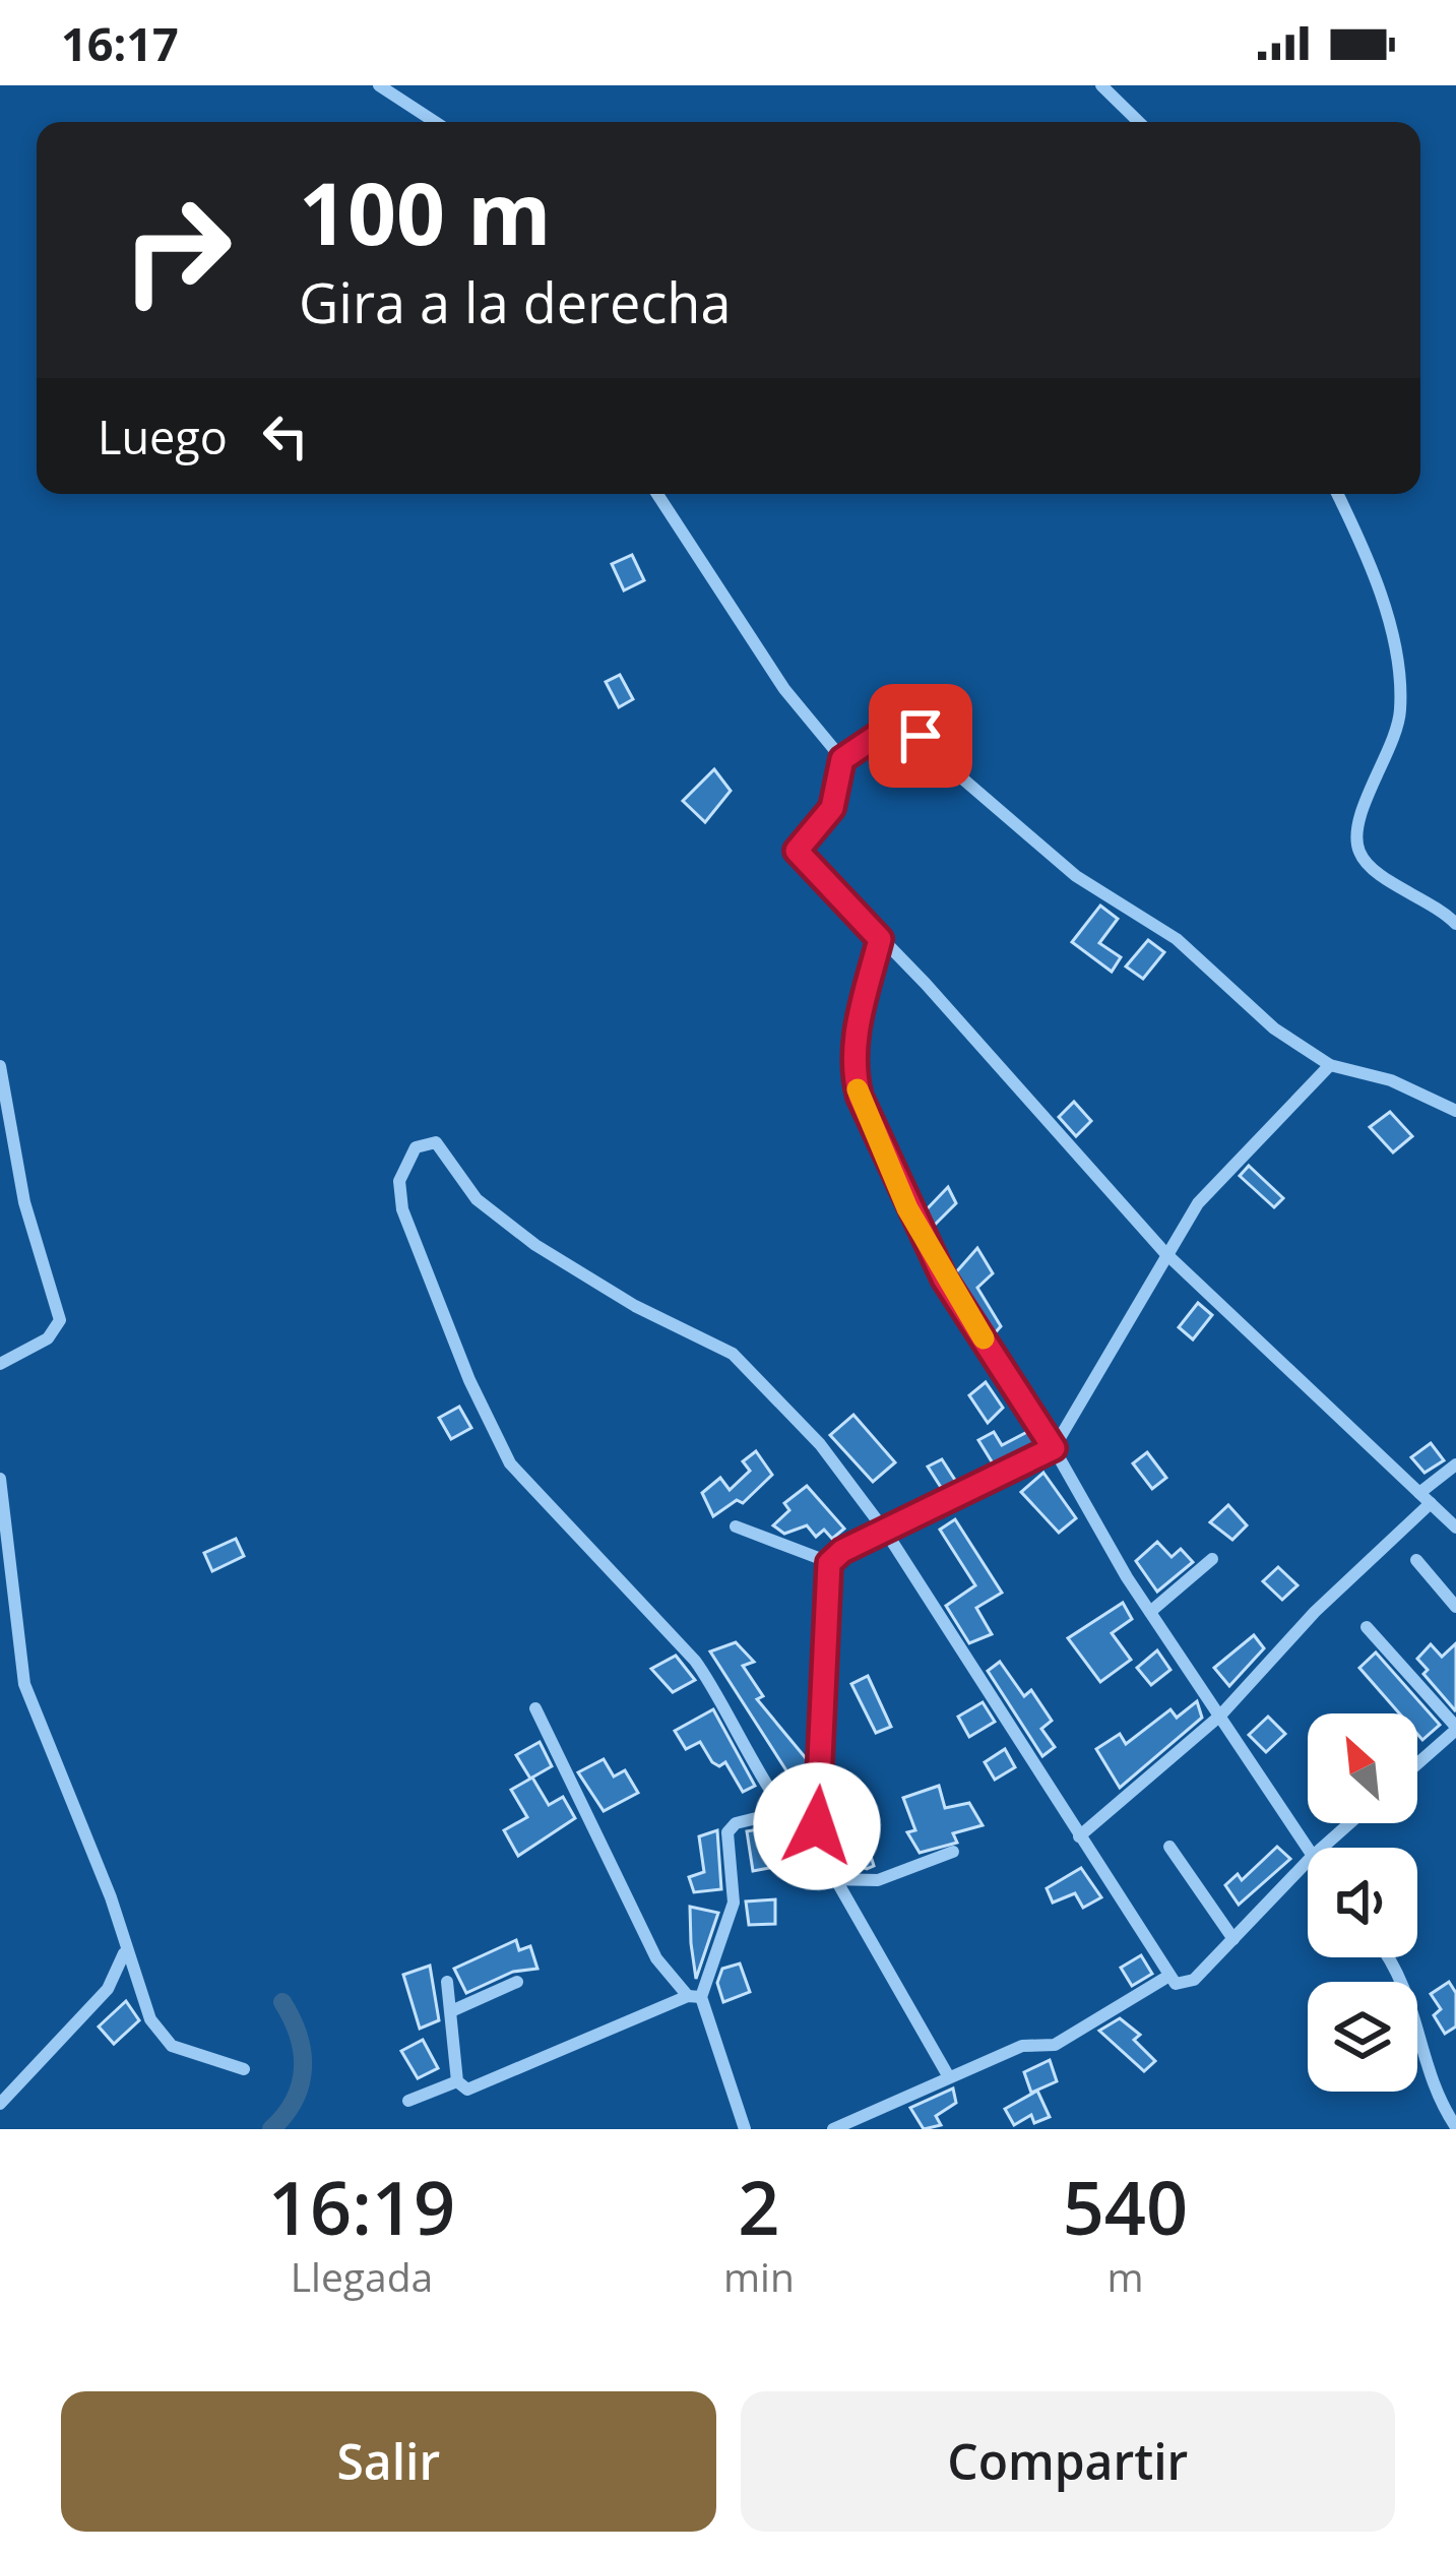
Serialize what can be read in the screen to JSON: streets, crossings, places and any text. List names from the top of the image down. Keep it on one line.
{"north":"top left","page":{"status":"16:17","turn":["100 m","Gira a la derecha"],"then":"Luego","eta":["16:19","Llegada","2","min","540","m"],"buttons":["Salir","Compartir"]}}
